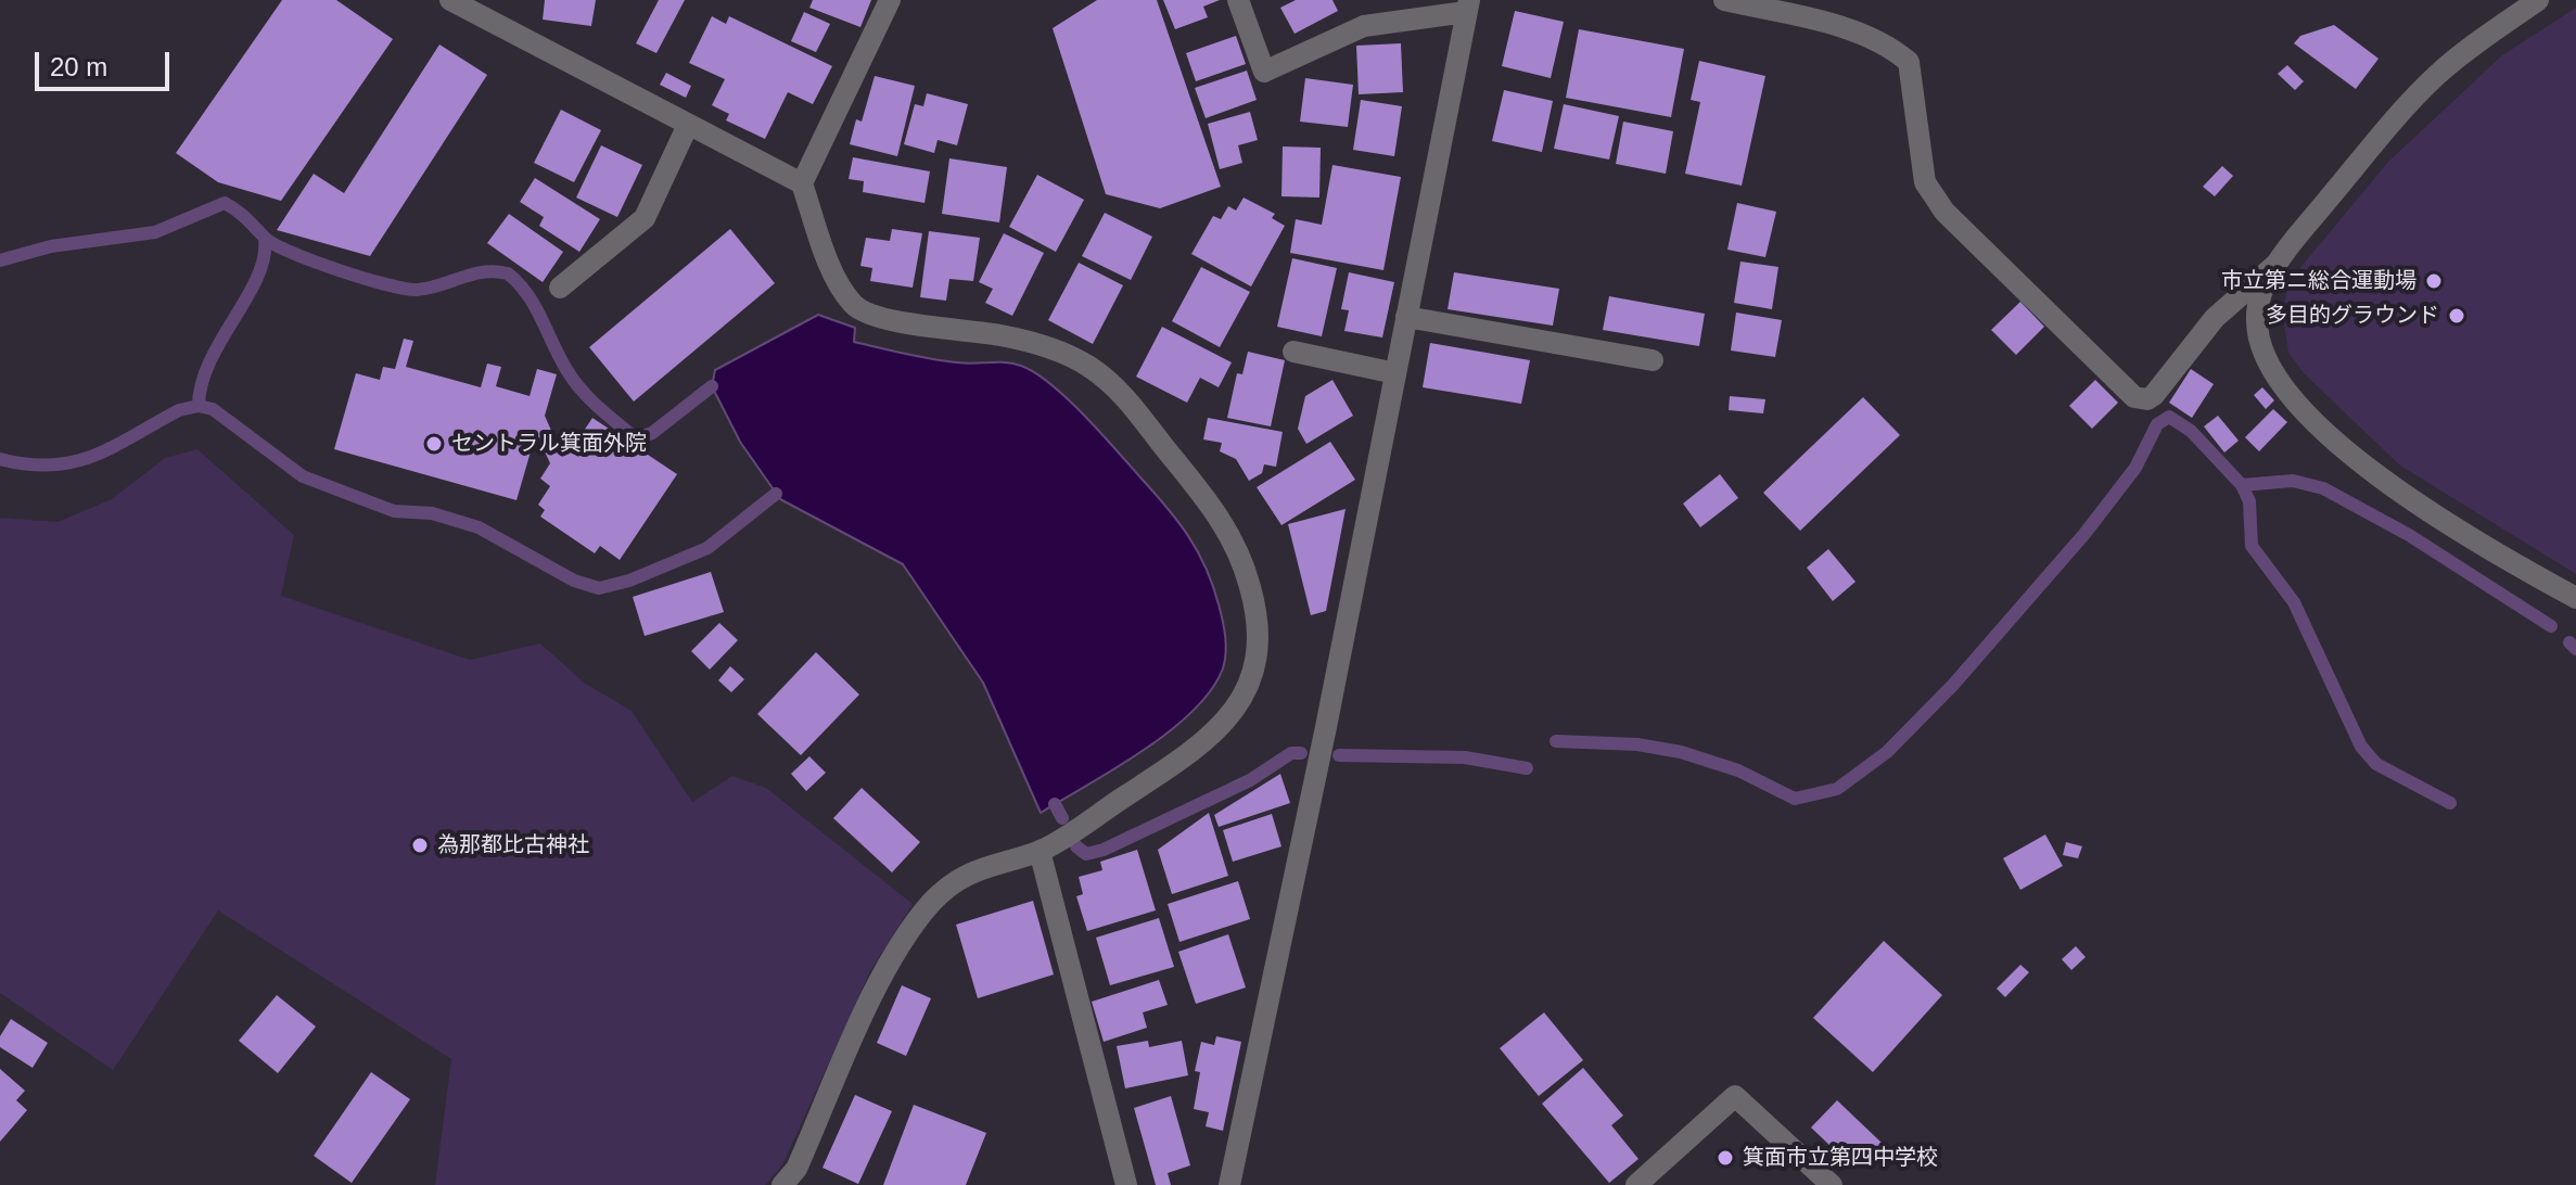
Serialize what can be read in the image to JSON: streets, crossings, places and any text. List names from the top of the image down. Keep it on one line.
{"places":["市立第ニ総合運動場","多目的グラウンド","セントラル箕面外院","為那都比古神社","箕面市立第四中学校"],"scale_bar":"20 m"}
